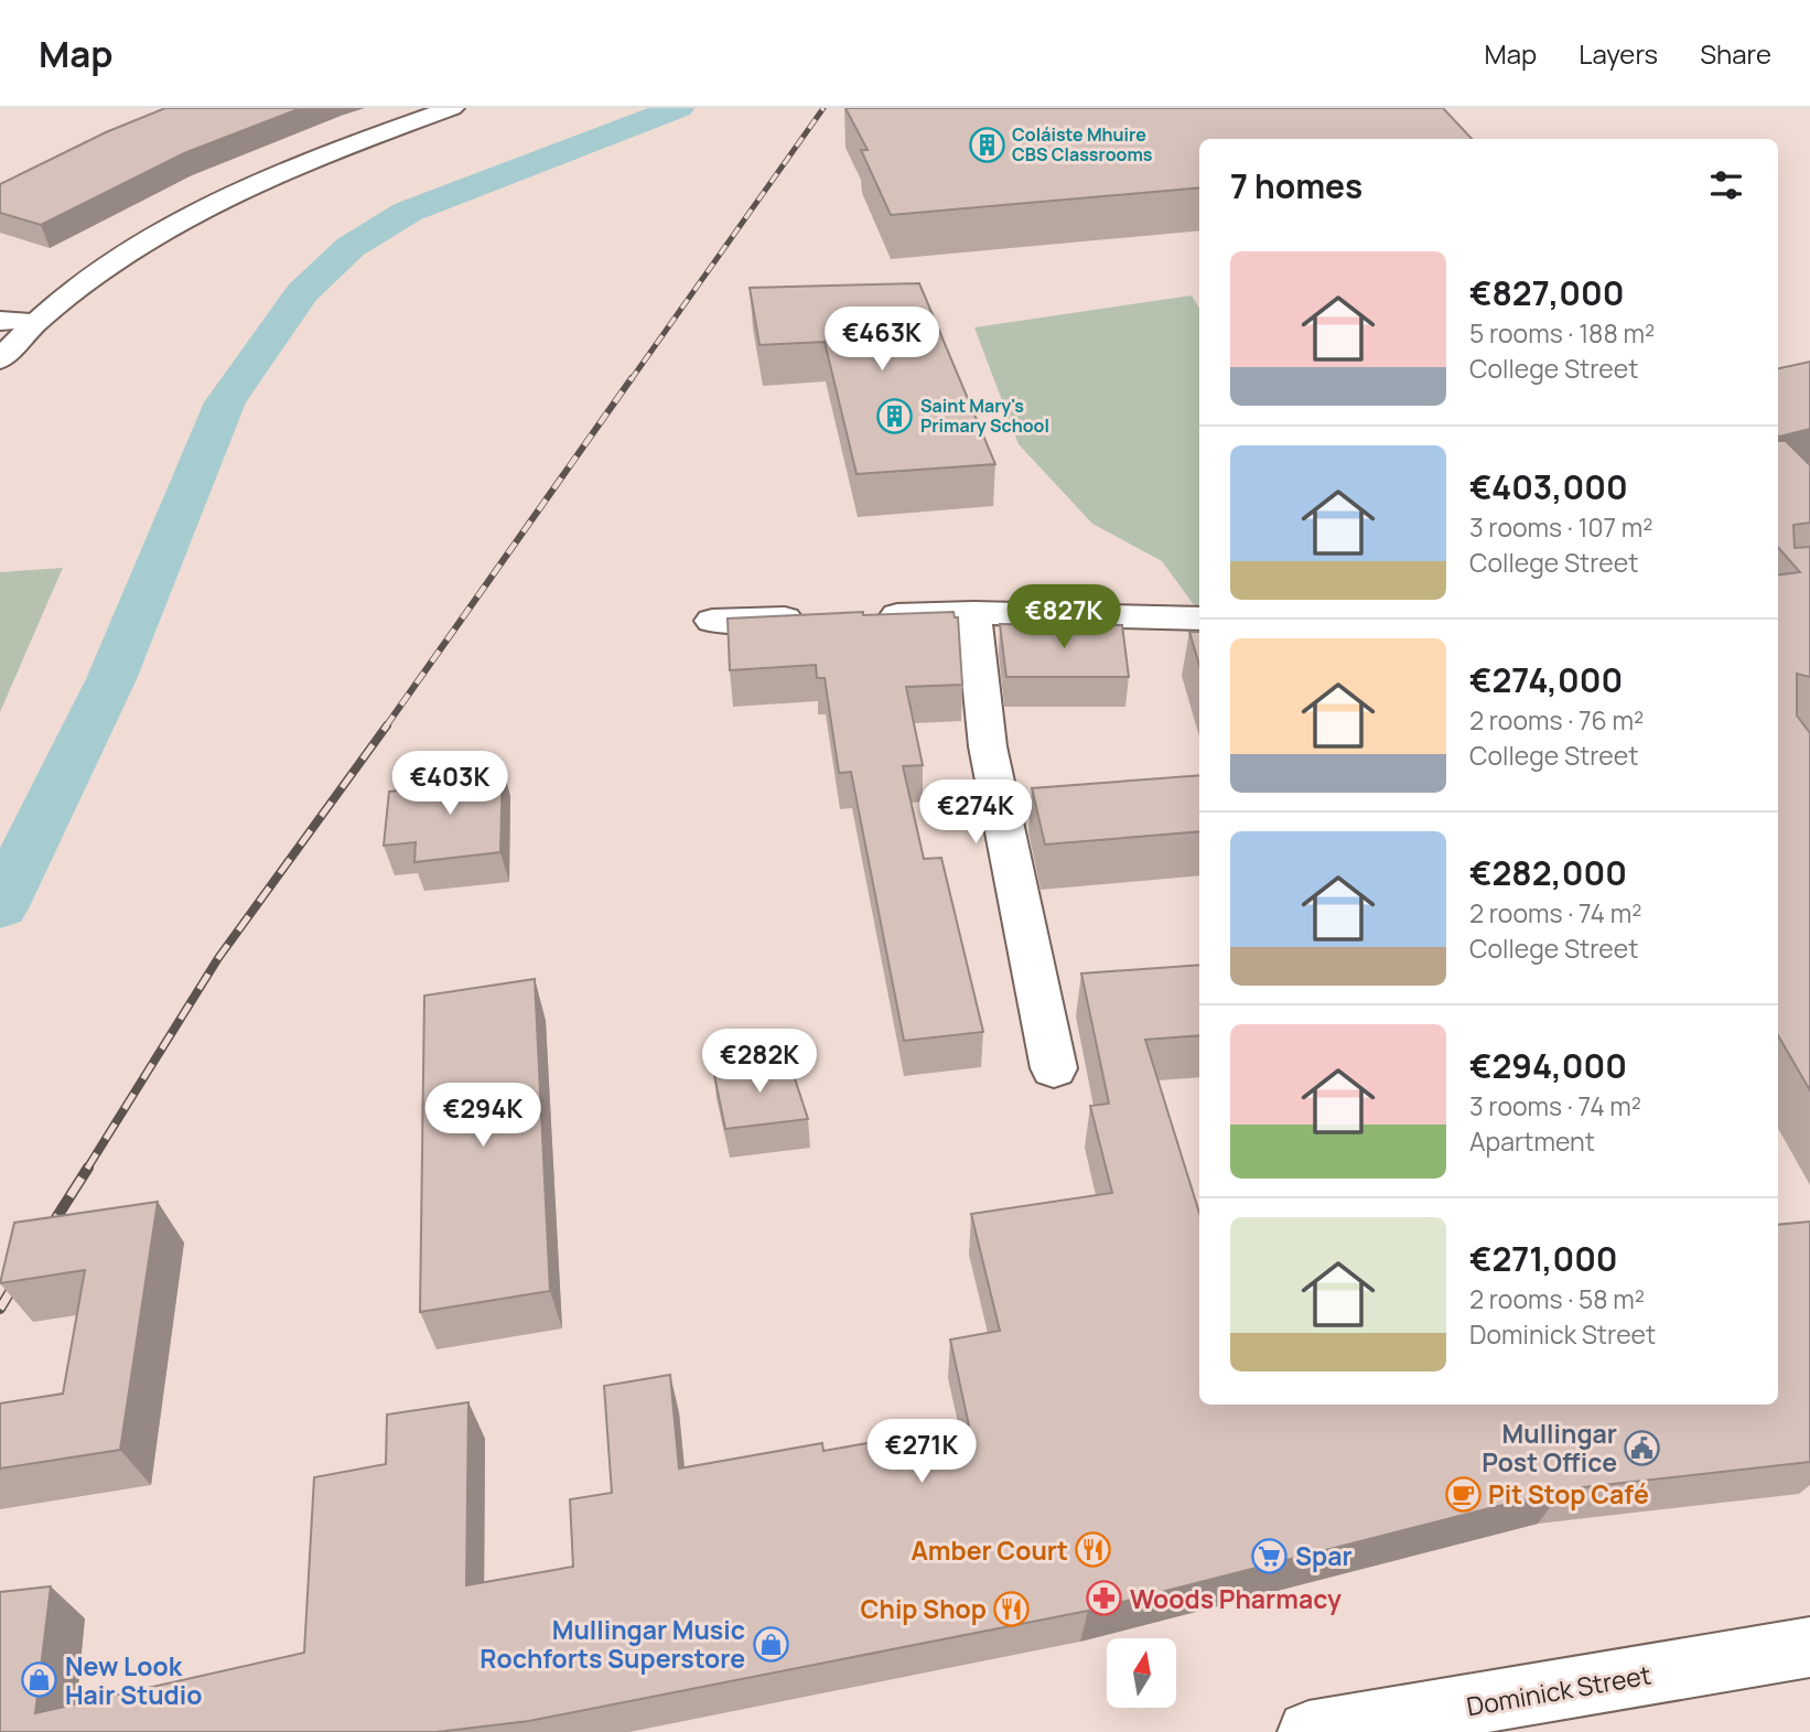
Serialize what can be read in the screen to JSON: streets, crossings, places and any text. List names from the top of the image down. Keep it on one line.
{"streets":{"street":["Dominick Street"]},"places":{"building":["Coláiste Mhuire CBS Classrooms","Saint Mary's Primary School"],"public building":["Mullingar Post Office"],"cafe":["Pit Stop Café"],"restaurant":["Amber Court","Chip Shop"],"supermarket":["Spar"],"pharmacy":["Woods Pharmacy"],"shop":["Mullingar Music Rochforts Superstore","New Look Hair Studio"]},"north":"top","page":{"header":"Map","nav":["Map","Layers","Share"],"heading":"7 homes","list":[{"name":"€827,000","note":"5 rooms · 188 m² · College Street"},{"name":"€403,000","note":"3 rooms · 107 m² · College Street"},{"name":"€274,000","note":"2 rooms · 76 m² · College Street"},{"name":"€282,000","note":"2 rooms · 74 m² · College Street"},{"name":"€294,000","note":"3 rooms · 74 m² · Apartment"},{"name":"€271,000","note":"2 rooms · 58 m² · Dominick Street"}],"price":["€463K","€827K","€403K","€274K","€282K","€294K","€271K"]}}
